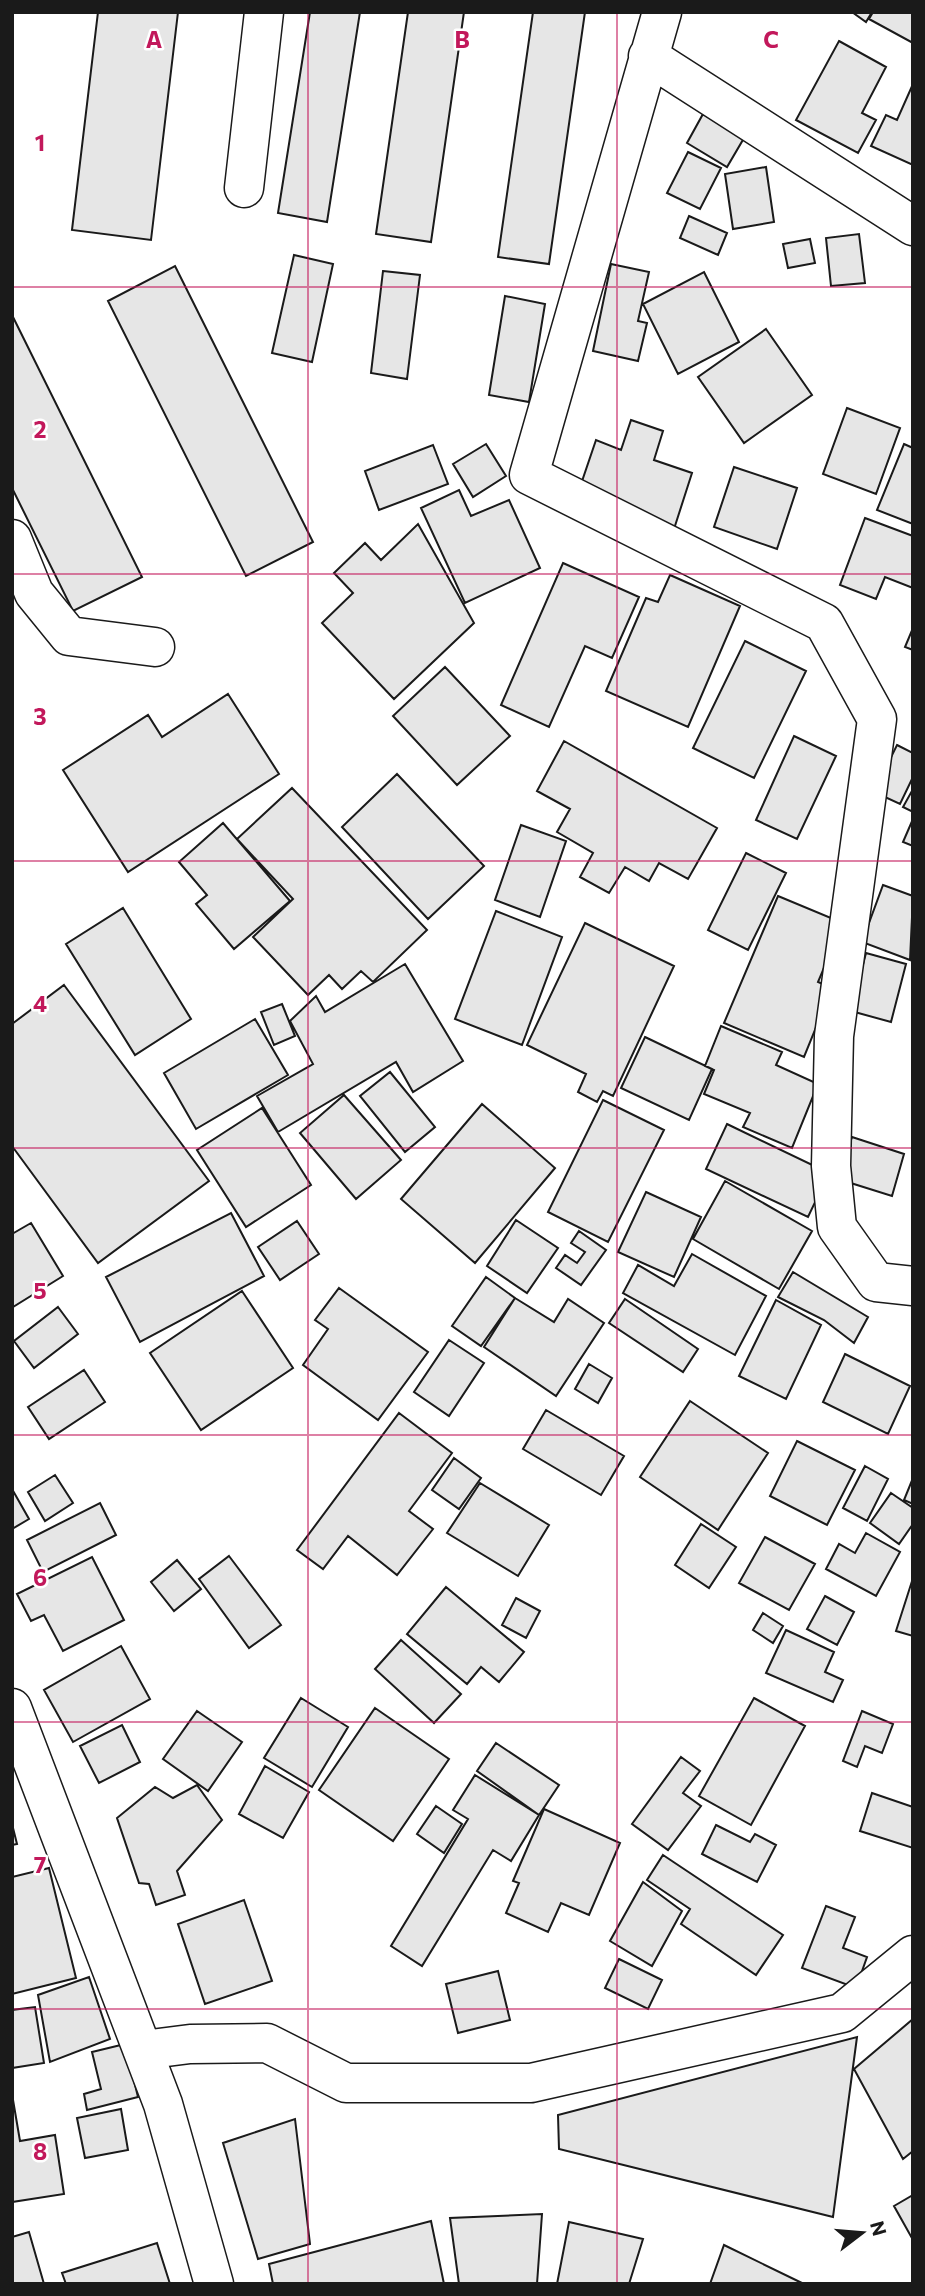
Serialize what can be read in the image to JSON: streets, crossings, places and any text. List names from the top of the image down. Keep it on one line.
{"north":"right","grid":{"columns":["A","B","C"],"rows":["1","2","3","4","5","6","7","8"]}}
